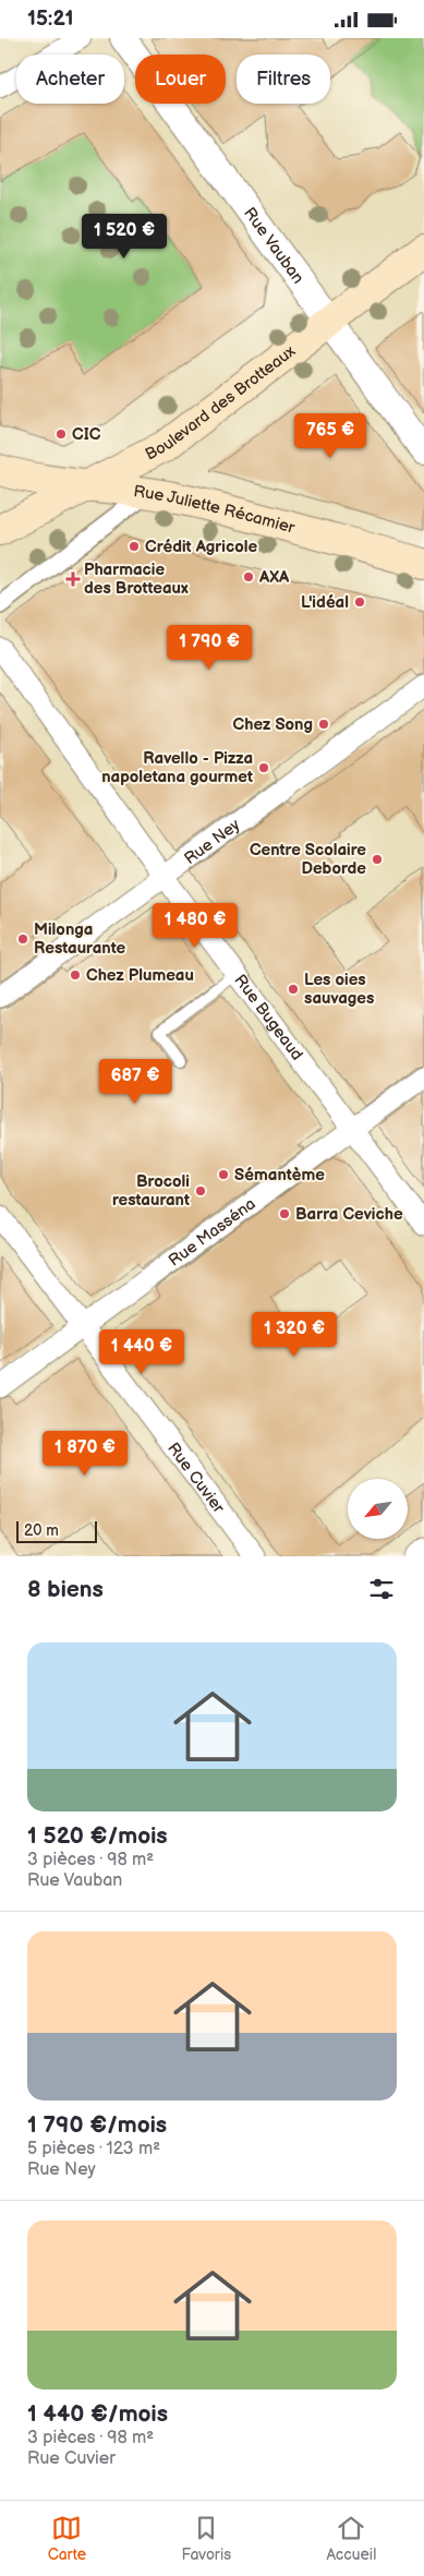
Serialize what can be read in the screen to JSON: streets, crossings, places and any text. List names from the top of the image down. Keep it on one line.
{"streets":{"main road":["Boulevard des Brotteaux","Rue Juliette Récamier"],"street":["Rue Vauban","Rue Ney","Rue Bugeaud","Rue Masséna","Rue Cuvier"]},"crossings":[["Rue Vauban","Boulevard des Brotteaux"],["Boulevard des Brotteaux","Rue Juliette Récamier"],["Rue Ney","Rue Bugeaud"],["Rue Bugeaud","Rue Masséna"],["Rue Masséna","Rue Cuvier"]],"places":{"other":["CIC","Crédit Agricole","AXA","L'idéal","Chez Song","Ravello - Pizza napoletana gourmet","Centre Scolaire Deborde","Milonga Restaurante","Chez Plumeau","Les oies sauvages","Sémantème","Brocoli restaurant","Barra Ceviche"],"health":["Pharmacie des Brotteaux"]},"scale_bar":"20 m","north":"bottom left","page":{"status":"15:21","chip":["Acheter","Louer","Filtres"],"price":["1 520 €","765 €","1 790 €","1 480 €","687 €","1 320 €","1 440 €","1 870 €"],"scale":"20 m","heading":"8 biens","list":[{"name":"1 520 €/mois","note":"3 pièces · 98 m² · Rue Vauban"},{"name":"1 790 €/mois","note":"5 pièces · 123 m² · Rue Ney"},{"name":"1 440 €/mois","note":"3 pièces · 98 m² · Rue Cuvier"}],"tabs":["Carte","Favoris","Accueil"]}}
